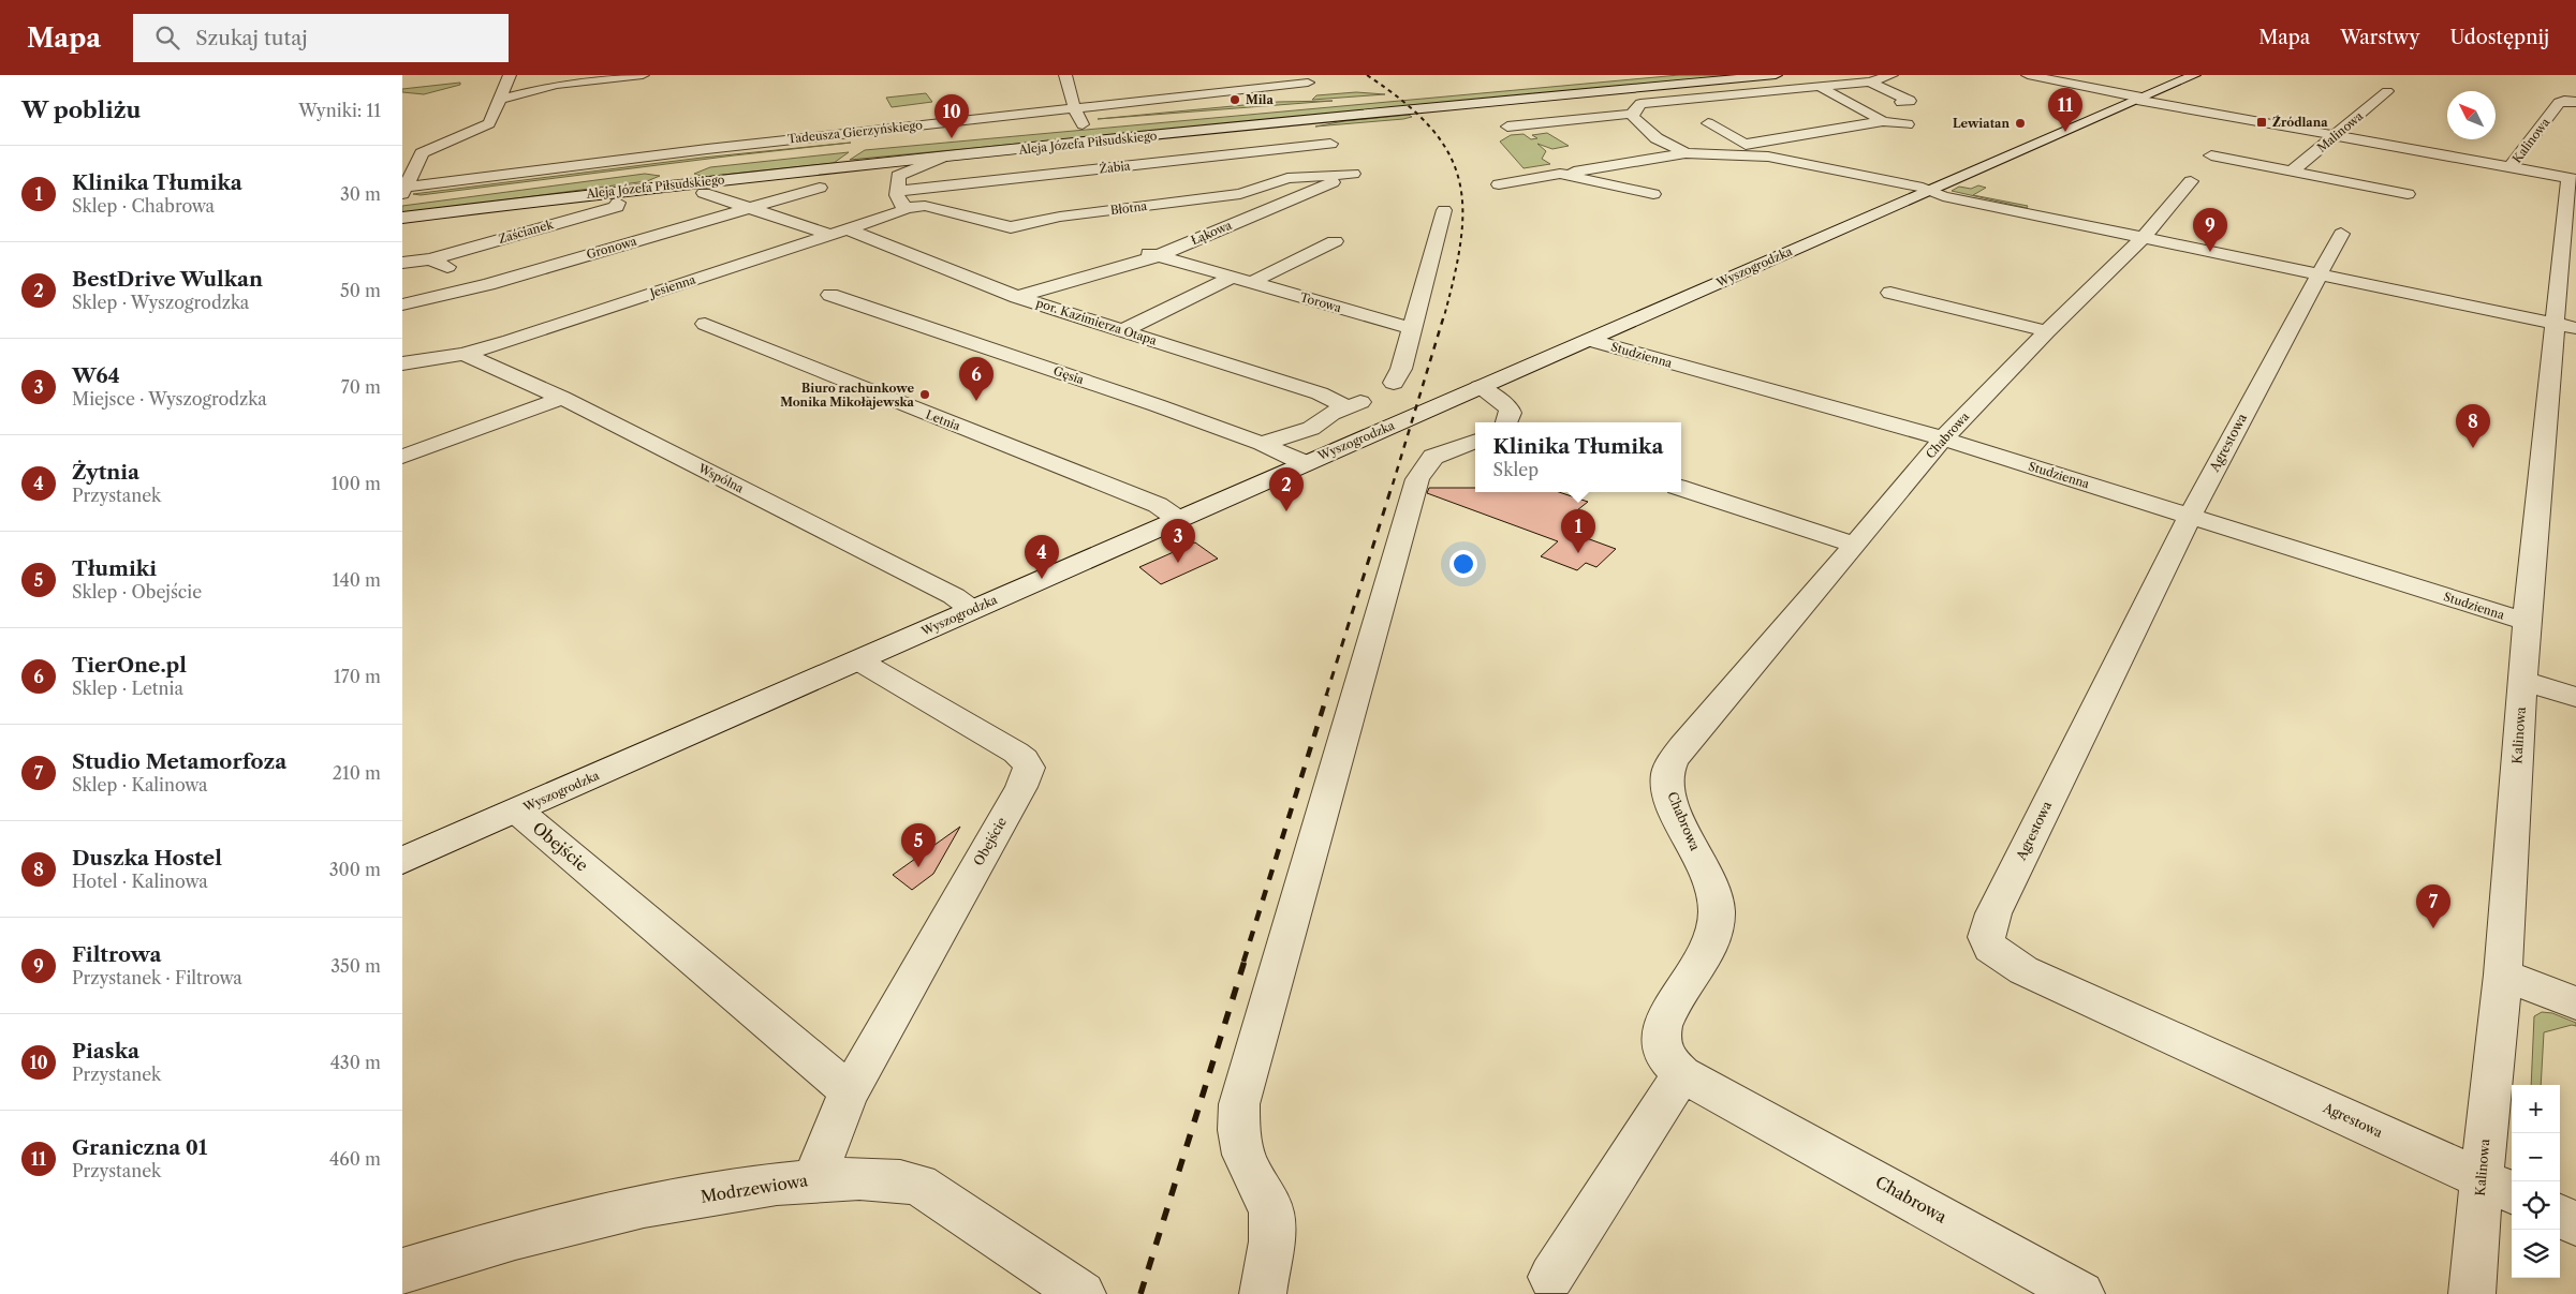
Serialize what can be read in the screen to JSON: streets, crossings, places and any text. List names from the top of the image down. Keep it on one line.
{"streets":{"street":["Tadeusza Gierzyńskiego","Malinowa","Kalinowa","Aleja Józefa Piłsudskiego","Żabia","Błotna","Zaścianek","Łąkowa","Gronowa","Wyszogrodzka","Jesienna","Torowa","por. Kazimierza Otapa","Studzienna","Gęsia","Letnia","Chabrowa","Agrestowa","Wspólna","Obejście","Modrzewiowa"]},"crossings":[["Tadeusza Gierzyńskiego","Aleja Józefa Piłsudskiego"],["Kalinowa","Studzienna"],["Kalinowa","Agrestowa"],["Aleja Józefa Piłsudskiego","por. Kazimierza Otapa"],["Żabia","Błotna"],["Żabia","Łąkowa"],["Błotna","Łąkowa"],["Błotna","Jesienna"],["Zaścianek","Gronowa"],["Łąkowa","Torowa"],["Łąkowa","por. Kazimierza Otapa"],["Gronowa","por. Kazimierza Otapa"],["Wyszogrodzka","Studzienna"],["Wyszogrodzka","Gęsia"],["Wyszogrodzka","Letnia"],["Wyszogrodzka","Wspólna"],["Wyszogrodzka","Obejście"],["Jesienna","por. Kazimierza Otapa"],["Jesienna","Wspólna"],["Studzienna","Chabrowa"],["Studzienna","Agrestowa"],["Obejście","Modrzewiowa"]],"places":{"other":["Mila","Lewiatan","Biuro rachunkowe Monika Mikołajewska"],"transit":["Źródlana"]},"north":"top left","page":{"header":"Mapa","search":"Szukaj tutaj","nav":["Mapa","Warstwy","Udostępnij"],"heading":["W pobliżu","Wyniki: 11"],"pins":["11","10","9","6","8","2","1","3","4","5","7"],"list":[{"mark":"1","name":"Klinika Tłumika","note":"Sklep · Chabrowa","value":"30 m"},{"mark":"2","name":"BestDrive Wulkan","note":"Sklep · Wyszogrodzka","value":"50 m"},{"mark":"3","name":"W64","note":"Miejsce · Wyszogrodzka","value":"70 m"},{"mark":"4","name":"Żytnia","note":"Przystanek","value":"100 m"},{"mark":"5","name":"Tłumiki","note":"Sklep · Obejście","value":"140 m"},{"mark":"6","name":"TierOne.pl","note":"Sklep · Letnia","value":"170 m"},{"mark":"7","name":"Studio Metamorfoza","note":"Sklep · Kalinowa","value":"210 m"},{"mark":"8","name":"Duszka Hostel","note":"Hotel · Kalinowa","value":"300 m"},{"mark":"9","name":"Filtrowa","note":"Przystanek · Filtrowa","value":"350 m"},{"mark":"10","name":"Piaska","note":"Przystanek","value":"430 m"},{"mark":"11","name":"Graniczna 01","note":"Przystanek","value":"460 m"}],"popup":["Klinika Tłumika","Sklep"],"map_buttons":["+","−"]}}
